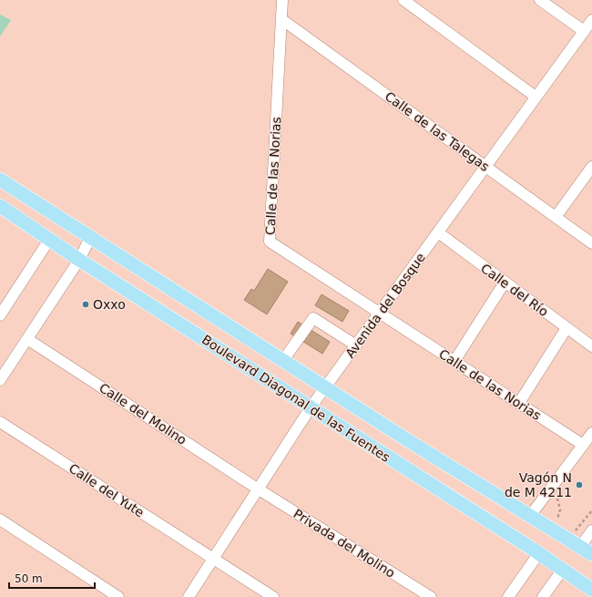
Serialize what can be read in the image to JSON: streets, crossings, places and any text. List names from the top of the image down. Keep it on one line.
{"streets":{"main road":["Boulevard Diagonal de las Fuentes"],"street":["Calle de las Talegas","Calle de las Norias","Calle del Río","Avenida del Bosque","Calle del Molino","Calle del Yute","Privada del Molino"]},"crossings":[["Calle de las Talegas","Calle de las Norias"],["Calle de las Talegas","Avenida del Bosque"],["Calle de las Norias","Avenida del Bosque"],["Calle del Río","Avenida del Bosque"],["Avenida del Bosque","Boulevard Diagonal de las Fuentes"],["Avenida del Bosque","Calle del Molino"],["Avenida del Bosque","Calle del Yute"],["Avenida del Bosque","Privada del Molino"],["Calle del Molino","Privada del Molino"]],"places":["Oxxo","Vagón N de M 4211"],"scale_bar":"50 m"}
